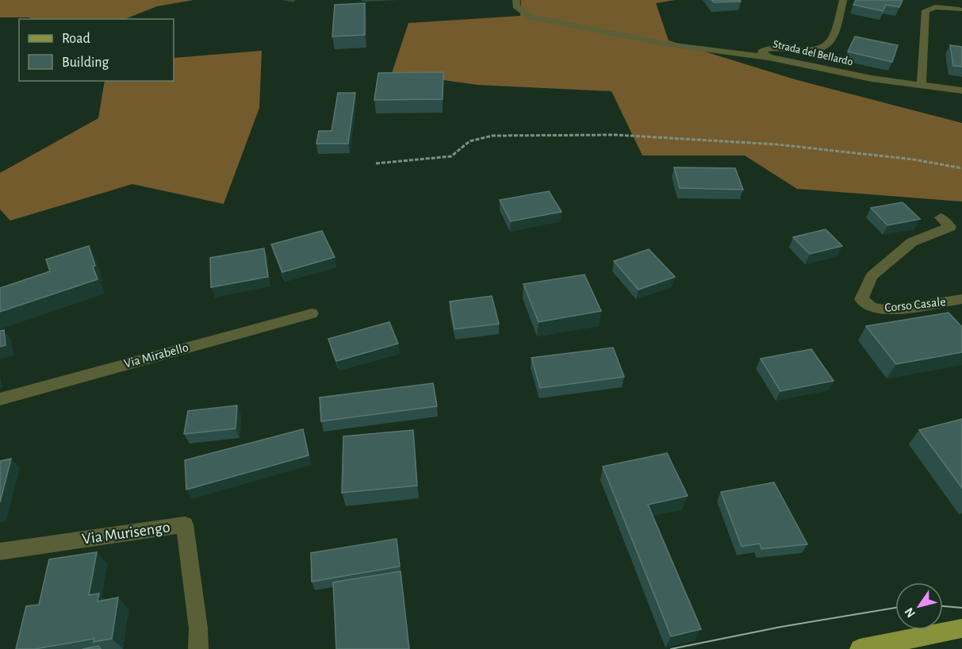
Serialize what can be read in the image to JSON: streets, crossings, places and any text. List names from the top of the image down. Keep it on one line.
{"streets":{"street":["Strada del Bellardo","Corso Casale","Via Mirabello","Via Murisengo"]},"legend":["Road","Building"],"north":"bottom left"}
